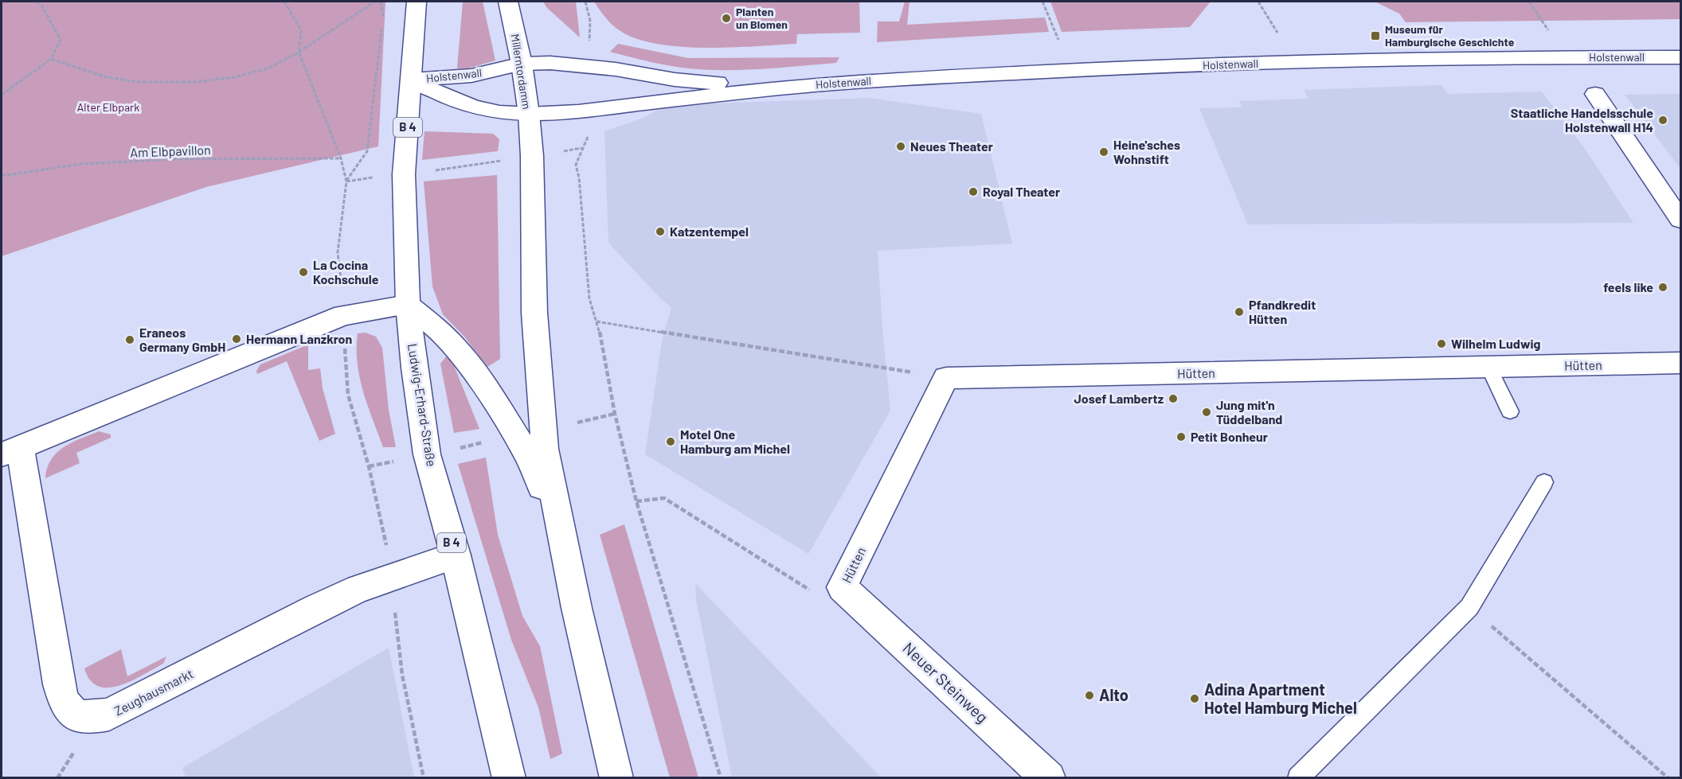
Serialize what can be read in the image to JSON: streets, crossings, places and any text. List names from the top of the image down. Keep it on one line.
{"streets":{"main road":["Holstenwall","Millerntordamm","B 4","Hütten","Ludwig-Erhard-Straße","Neuer Steinweg","Zeughausmarkt"],"path":["Am Elbpavillon"]},"crossings":[["Holstenwall","Millerntordamm"],["Holstenwall","B 4"],["Holstenwall","Ludwig-Erhard-Straße"],["Millerntordamm","B 4"],["Millerntordamm","Ludwig-Erhard-Straße"],["B 4","Ludwig-Erhard-Straße"],["Hütten","Neuer Steinweg"],["Ludwig-Erhard-Straße","Zeughausmarkt"]],"parks":["Alter Elbpark"],"places":{"other":["Planten un Blomen","Staatliche Handelsschule Holstenwall H14","Neues Theater","Heine'sches Wohnstift","Royal Theater","Katzentempel","La Cocina Kochschule","feels like","Pfandkredit Hütten","Hermann Lanzkron","Eraneos Germany GmbH","Wilhelm Ludwig","Josef Lambertz","Jung mit'n Tüddelband","Petit Bonheur","Motel One Hamburg am Michel","Alto","Adina Apartment Hotel Hamburg Michel"],"transit":["Museum für Hamburgische Geschichte"]}}
